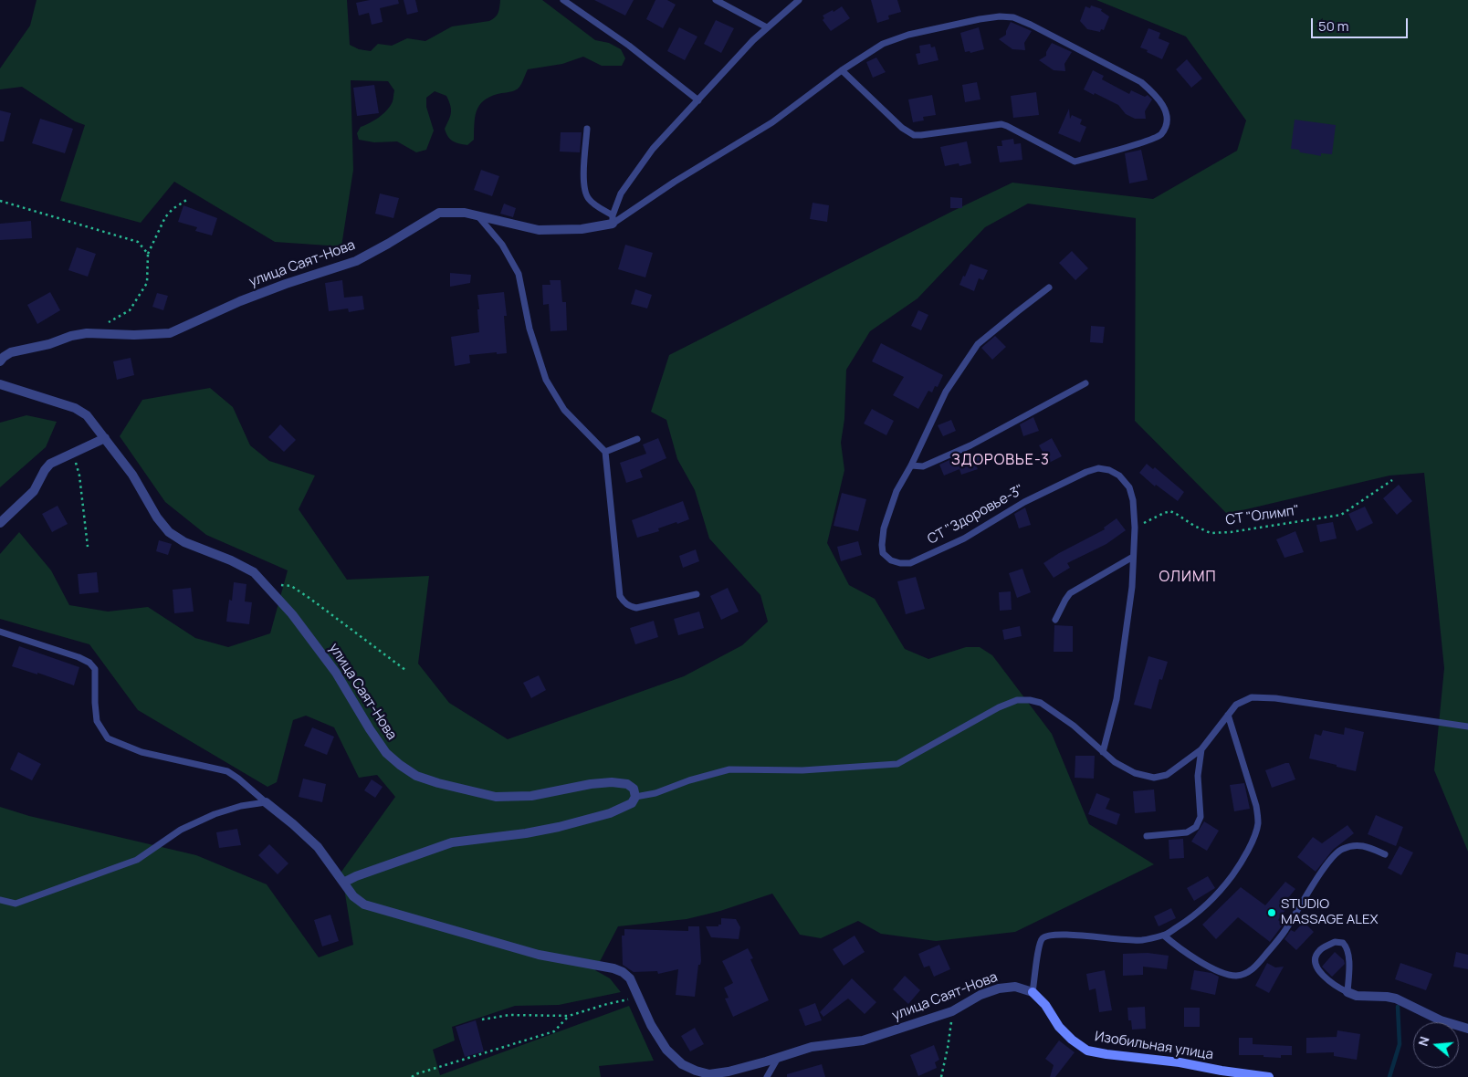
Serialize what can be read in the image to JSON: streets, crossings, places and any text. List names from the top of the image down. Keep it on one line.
{"streets":{"street":["улица Саят-Нова","Изобильная улица"],"lane":["СТ \"Здоровье-3\""],"path":["СТ \"Олимп\""]},"crossings":[["улица Саят-Нова","Изобильная улица"],["СТ \"Здоровье-3\"","СТ \"Олимп\""]],"districts":["ЗДОРОВЬЕ-3","ОЛИМП"],"places":["STUDIO MASSAGE ALEX"],"scale_bar":"50 m","north":"left"}
